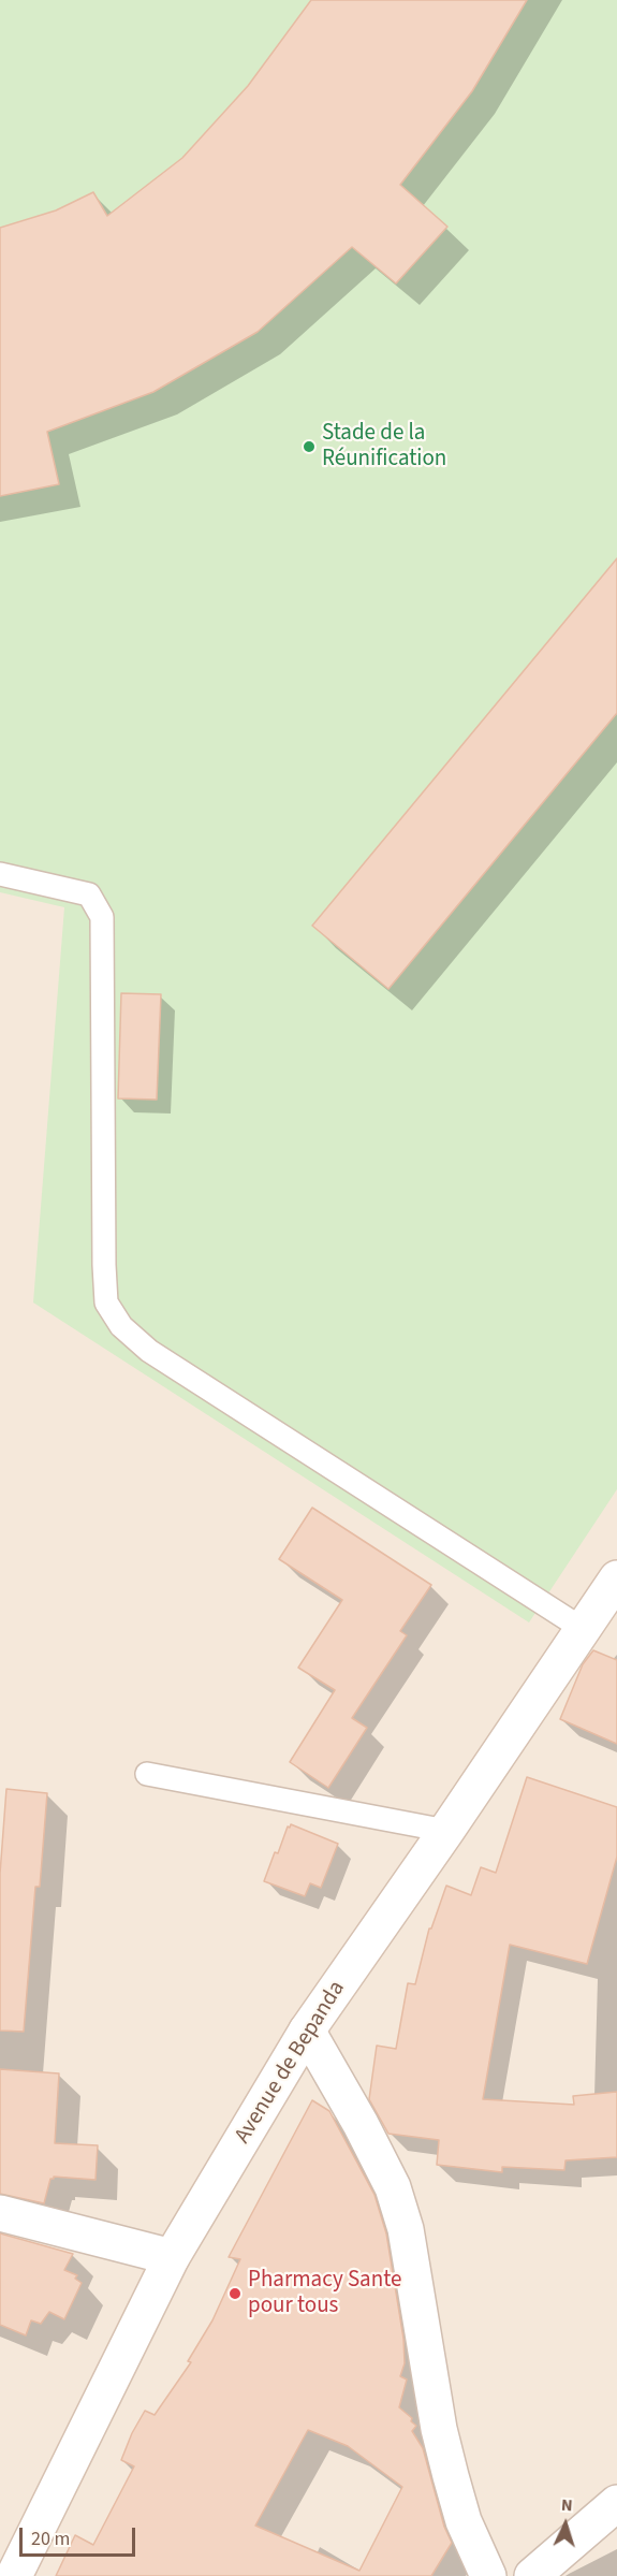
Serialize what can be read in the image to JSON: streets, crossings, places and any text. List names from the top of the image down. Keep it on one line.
{"streets":{"main road":["Avenue de Bepanda"]},"places":["Stade de la Réunification","Pharmacy Sante pour tous"],"scale_bar":"20 m","north":"top"}
